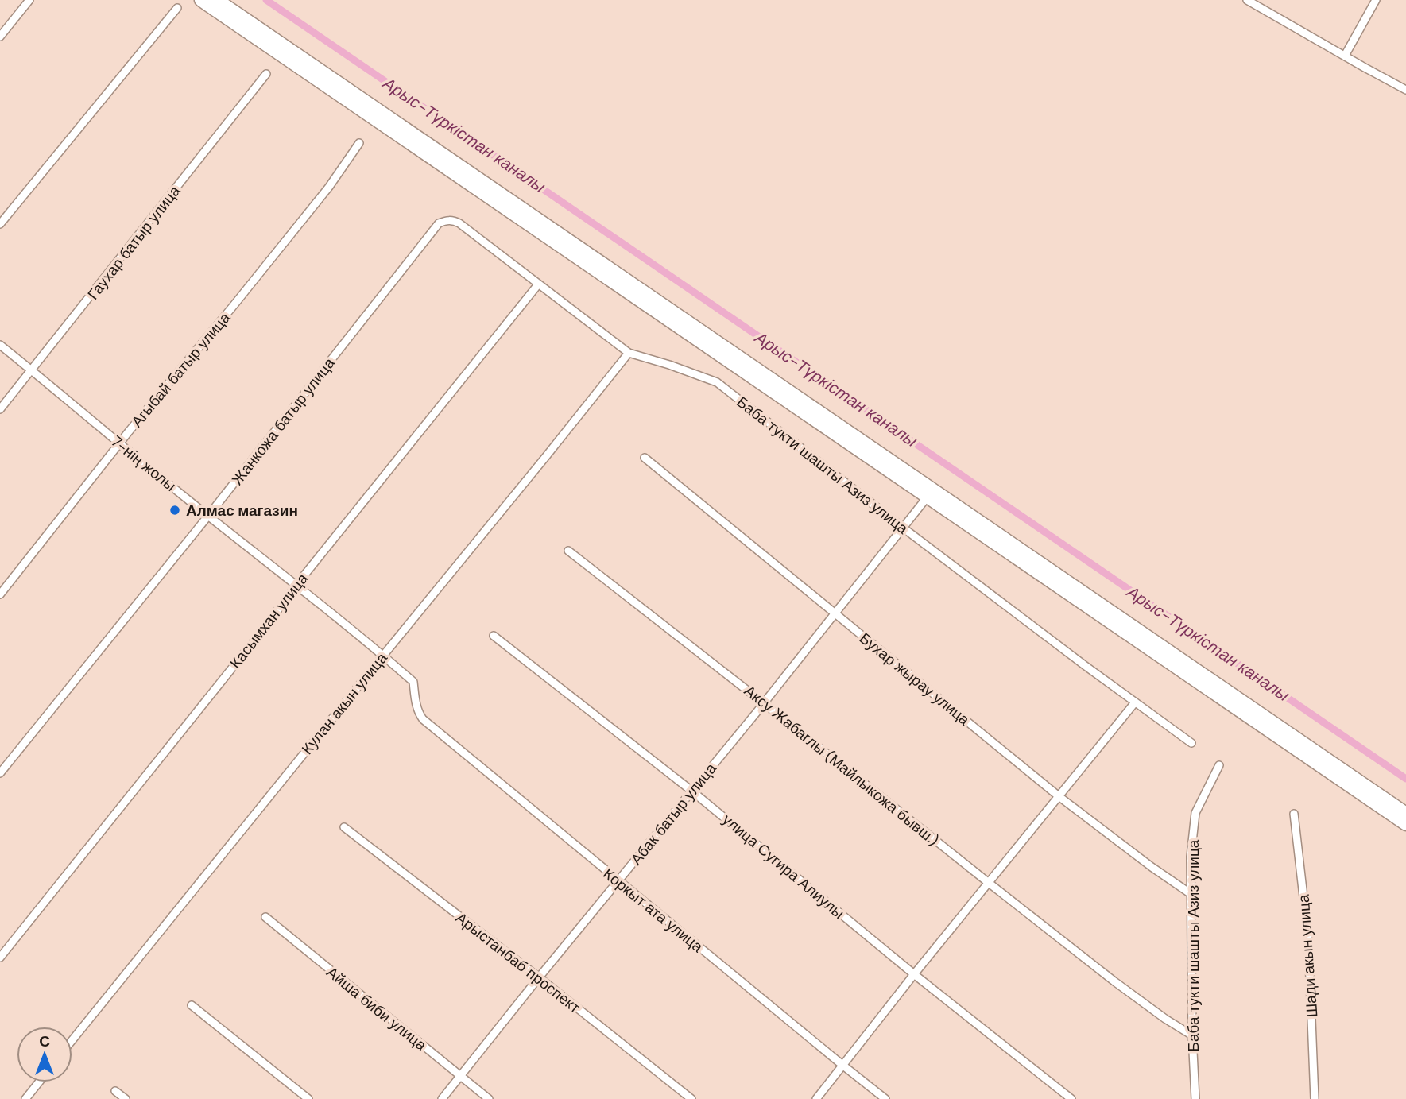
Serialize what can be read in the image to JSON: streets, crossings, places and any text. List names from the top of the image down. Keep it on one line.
{"streets":{"street":["Гаухар батыр улица","Агыбай батыр улица","Жанкожа батыр улица","7-нің жолы","Баба тукти шашты Азиз улица","Касымхан улица","Бухар жырау улица","Кулан акын улица","Аксу Жабаглы (Майлыкожа бывш.)","Абак батыр улица","улица Сугира Алиулы","Коркыт ата улица","Шади акын улица","Арыстанбаб проспект","Айша биби улица"]},"crossings":[["Гаухар батыр улица","7-нің жолы"],["Агыбай батыр улица","7-нің жолы"],["Жанкожа батыр улица","7-нің жолы"],["Жанкожа батыр улица","Баба тукти шашты Азиз улица"],["7-нің жолы","Касымхан улица"],["7-нің жолы","Кулан акын улица"],["7-нің жолы","Коркыт ата улица"],["Баба тукти шашты Азиз улица","Касымхан улица"],["Баба тукти шашты Азиз улица","Бухар жырау улица"],["Баба тукти шашты Азиз улица","Кулан акын улица"],["Баба тукти шашты Азиз улица","Аксу Жабаглы (Майлыкожа бывш.)"],["Баба тукти шашты Азиз улица","Абак батыр улица"],["Бухар жырау улица","Абак батыр улица"],["Аксу Жабаглы (Майлыкожа бывш.)","Абак батыр улица"],["Абак батыр улица","улица Сугира Алиулы"],["Абак батыр улица","Коркыт ата улица"],["Абак батыр улица","Арыстанбаб проспект"],["Абак батыр улица","Айша биби улица"]],"water":["Арыс-Түркістан каналы"],"places":["Алмас магазин"],"north":"top"}
